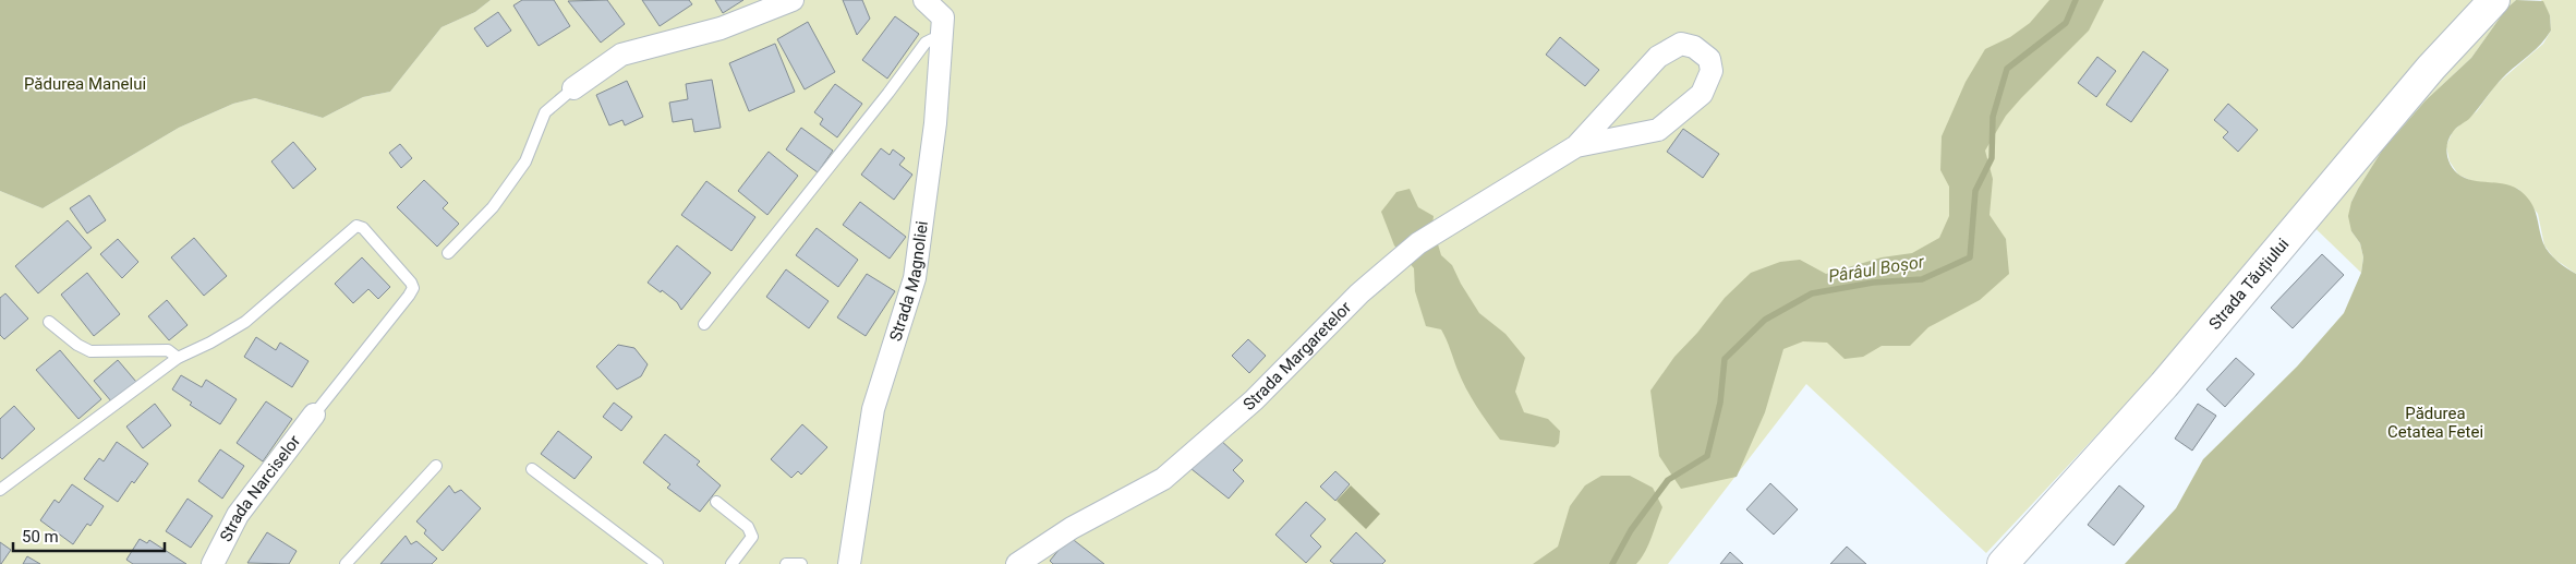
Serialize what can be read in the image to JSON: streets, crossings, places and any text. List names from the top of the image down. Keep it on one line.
{"streets":{"main road":["Strada Tăuțiului"],"street":["Strada Magnoliei","Strada Margaretelor","Strada Narciselor"]},"water":["Pârâul Boșor"],"parks":["Pădurea Manelui","Pădurea Cetatea Fetei"],"scale_bar":"50 m"}
